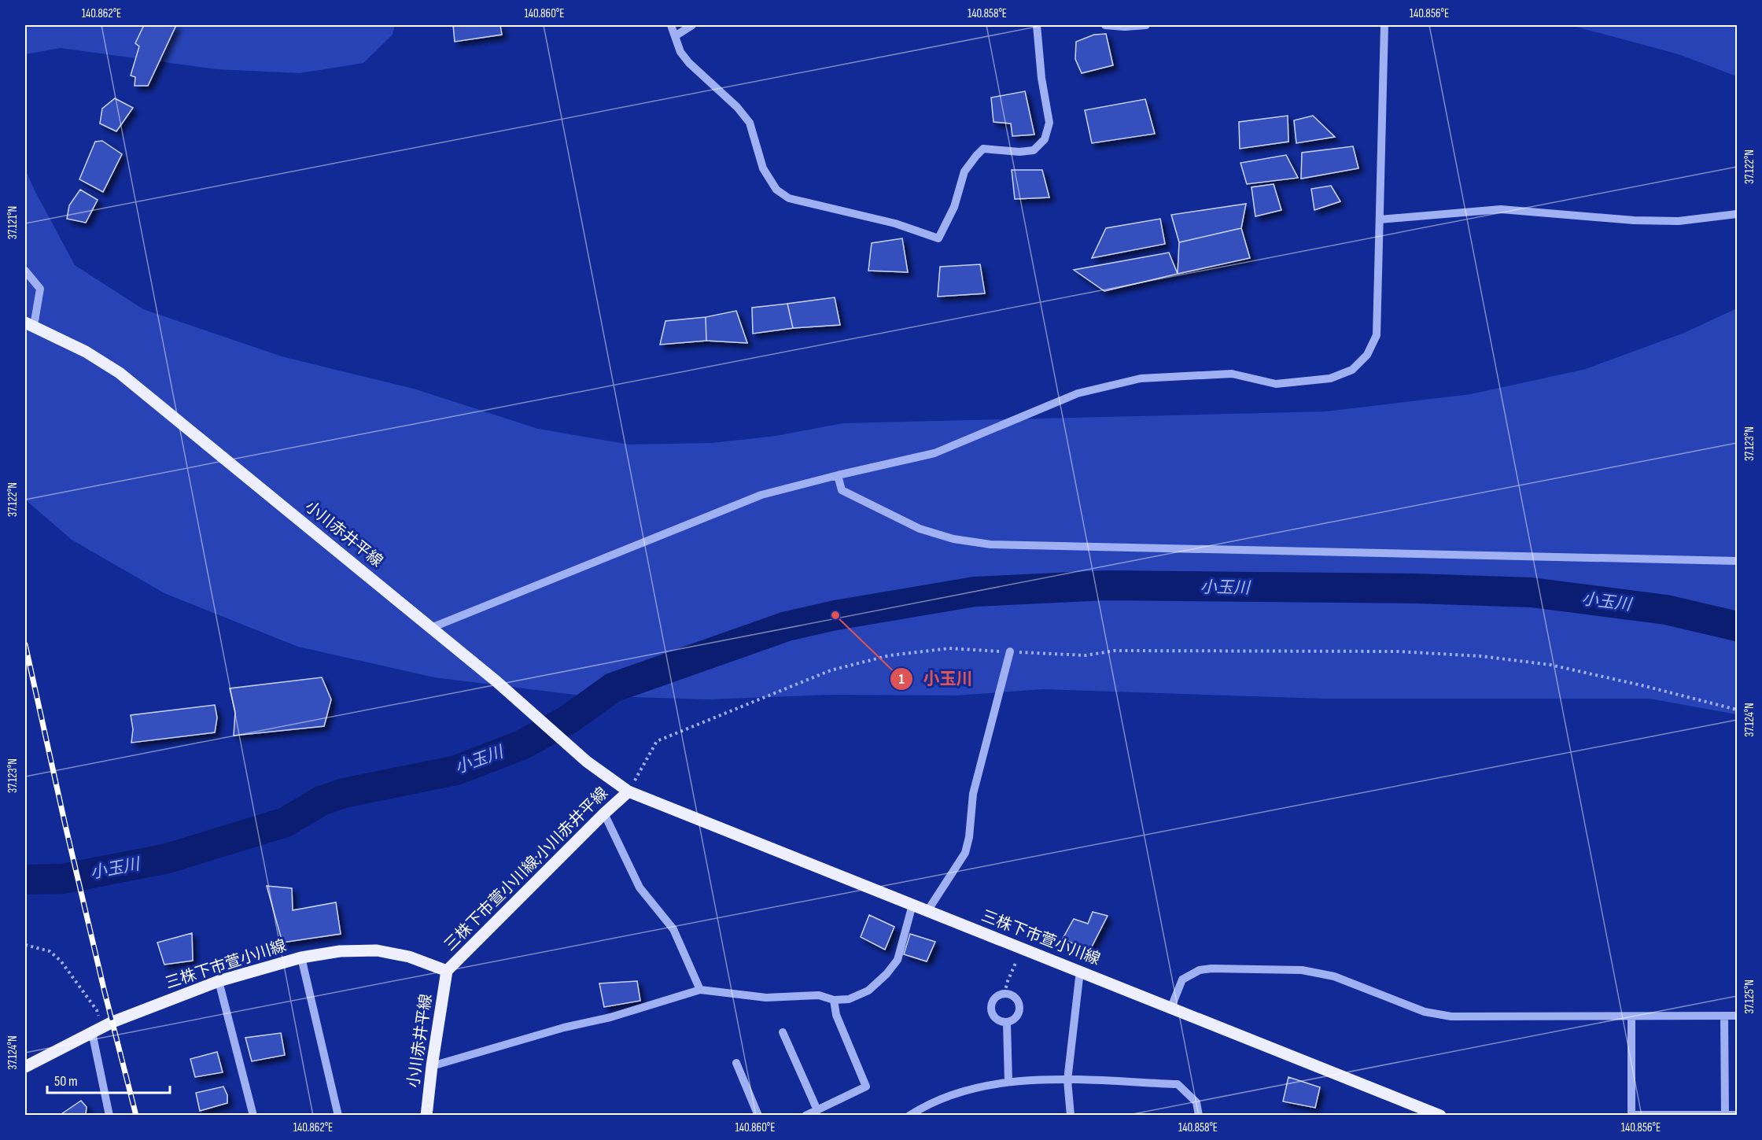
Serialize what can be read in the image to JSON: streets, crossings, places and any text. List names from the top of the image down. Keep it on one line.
{"streets":{"main road":["小川赤井平線","三株下市萱小川線;小川赤井平線","三株下市萱小川線"]},"crossings":[["小川赤井平線","三株下市萱小川線;小川赤井平線"],["小川赤井平線","三株下市萱小川線"],["三株下市萱小川線;小川赤井平線","三株下市萱小川線"]],"water":["小玉川"],"places":["小玉川"],"scale_bar":"50 m","coordinates":["140.862°E","140.860°E","140.858°E","140.856°E","37.122°N","37.121°N","37.123°N","37.124°N","37.125°N"]}
